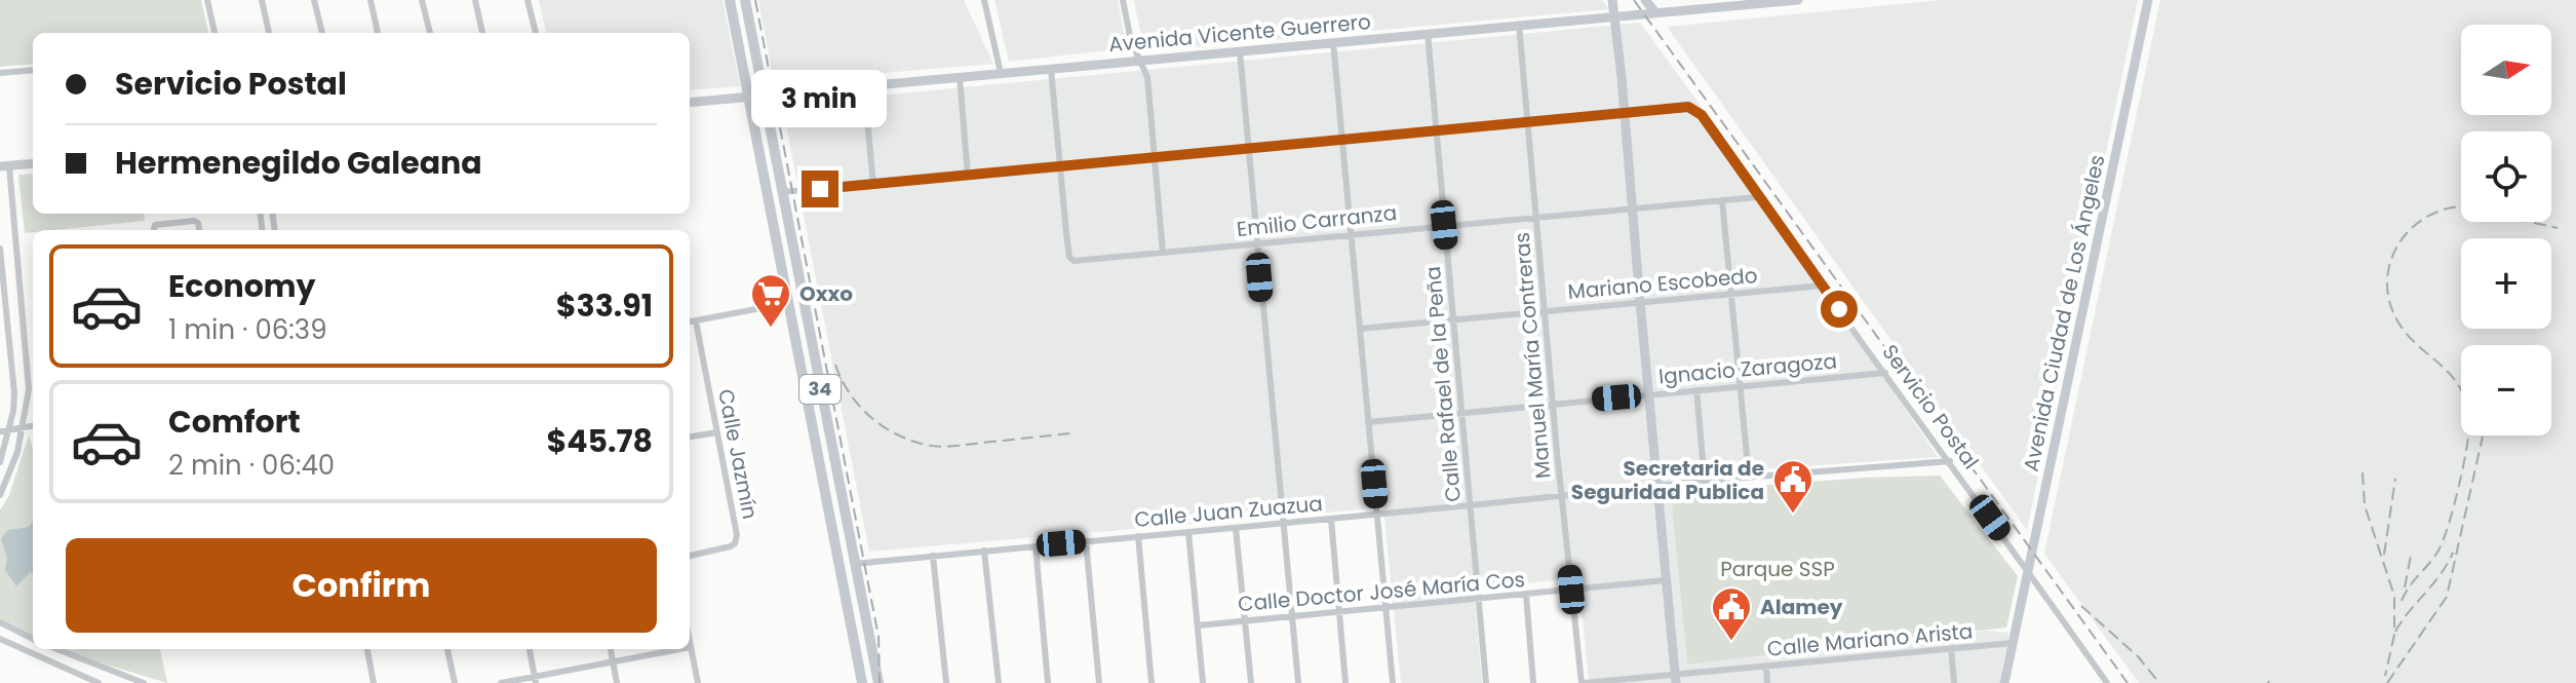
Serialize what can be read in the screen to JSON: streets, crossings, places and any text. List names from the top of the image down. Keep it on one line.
{"streets":{"main road":["34"],"street":["Avenida Vicente Guerrero","Emilio Carranza","Mariano Escobedo","Avenida Ciudad de Los Ángeles","Manuel María Contreras","Ignacio Zaragoza","Calle Rafael de la Peña","Servicio Postal","Calle Jazmín","Calle Juan Zuazua","Calle Doctor José María Cos","Calle Mariano Arista"]},"crossings":[["Avenida Vicente Guerrero","Manuel María Contreras"],["Avenida Vicente Guerrero","Calle Rafael de la Peña"],["Avenida Vicente Guerrero","34"],["Emilio Carranza","Manuel María Contreras"],["Emilio Carranza","Calle Rafael de la Peña"],["Emilio Carranza","Servicio Postal"],["Mariano Escobedo","Manuel María Contreras"],["Mariano Escobedo","Calle Rafael de la Peña"],["Mariano Escobedo","Servicio Postal"],["Avenida Ciudad de Los Ángeles","Servicio Postal"],["Avenida Ciudad de Los Ángeles","Calle Mariano Arista"],["Manuel María Contreras","Ignacio Zaragoza"],["Manuel María Contreras","Calle Juan Zuazua"],["Manuel María Contreras","Calle Doctor José María Cos"],["Manuel María Contreras","Calle Mariano Arista"],["Ignacio Zaragoza","Calle Rafael de la Peña"],["Ignacio Zaragoza","Servicio Postal"],["Calle Rafael de la Peña","Calle Juan Zuazua"],["Calle Rafael de la Peña","Calle Doctor José María Cos"],["34","Calle Juan Zuazua"],["Servicio Postal","Calle Juan Zuazua"]],"parks":["Parque SSP"],"places":{"supermarket":["Oxxo"],"public building":["Secretaria de Seguridad Publica","Alamey"]},"north":"right","page":{"map_buttons":["+","−"],"banner":["Servicio Postal","Hermenegildo Galeana"],"bubble":"3 min","list":[{"name":"Economy","note":"1 min · 06:39","value":"$33.91"},{"name":"Comfort","note":"2 min · 06:40","value":"$45.78"}],"buttons":"Confirm"}}
